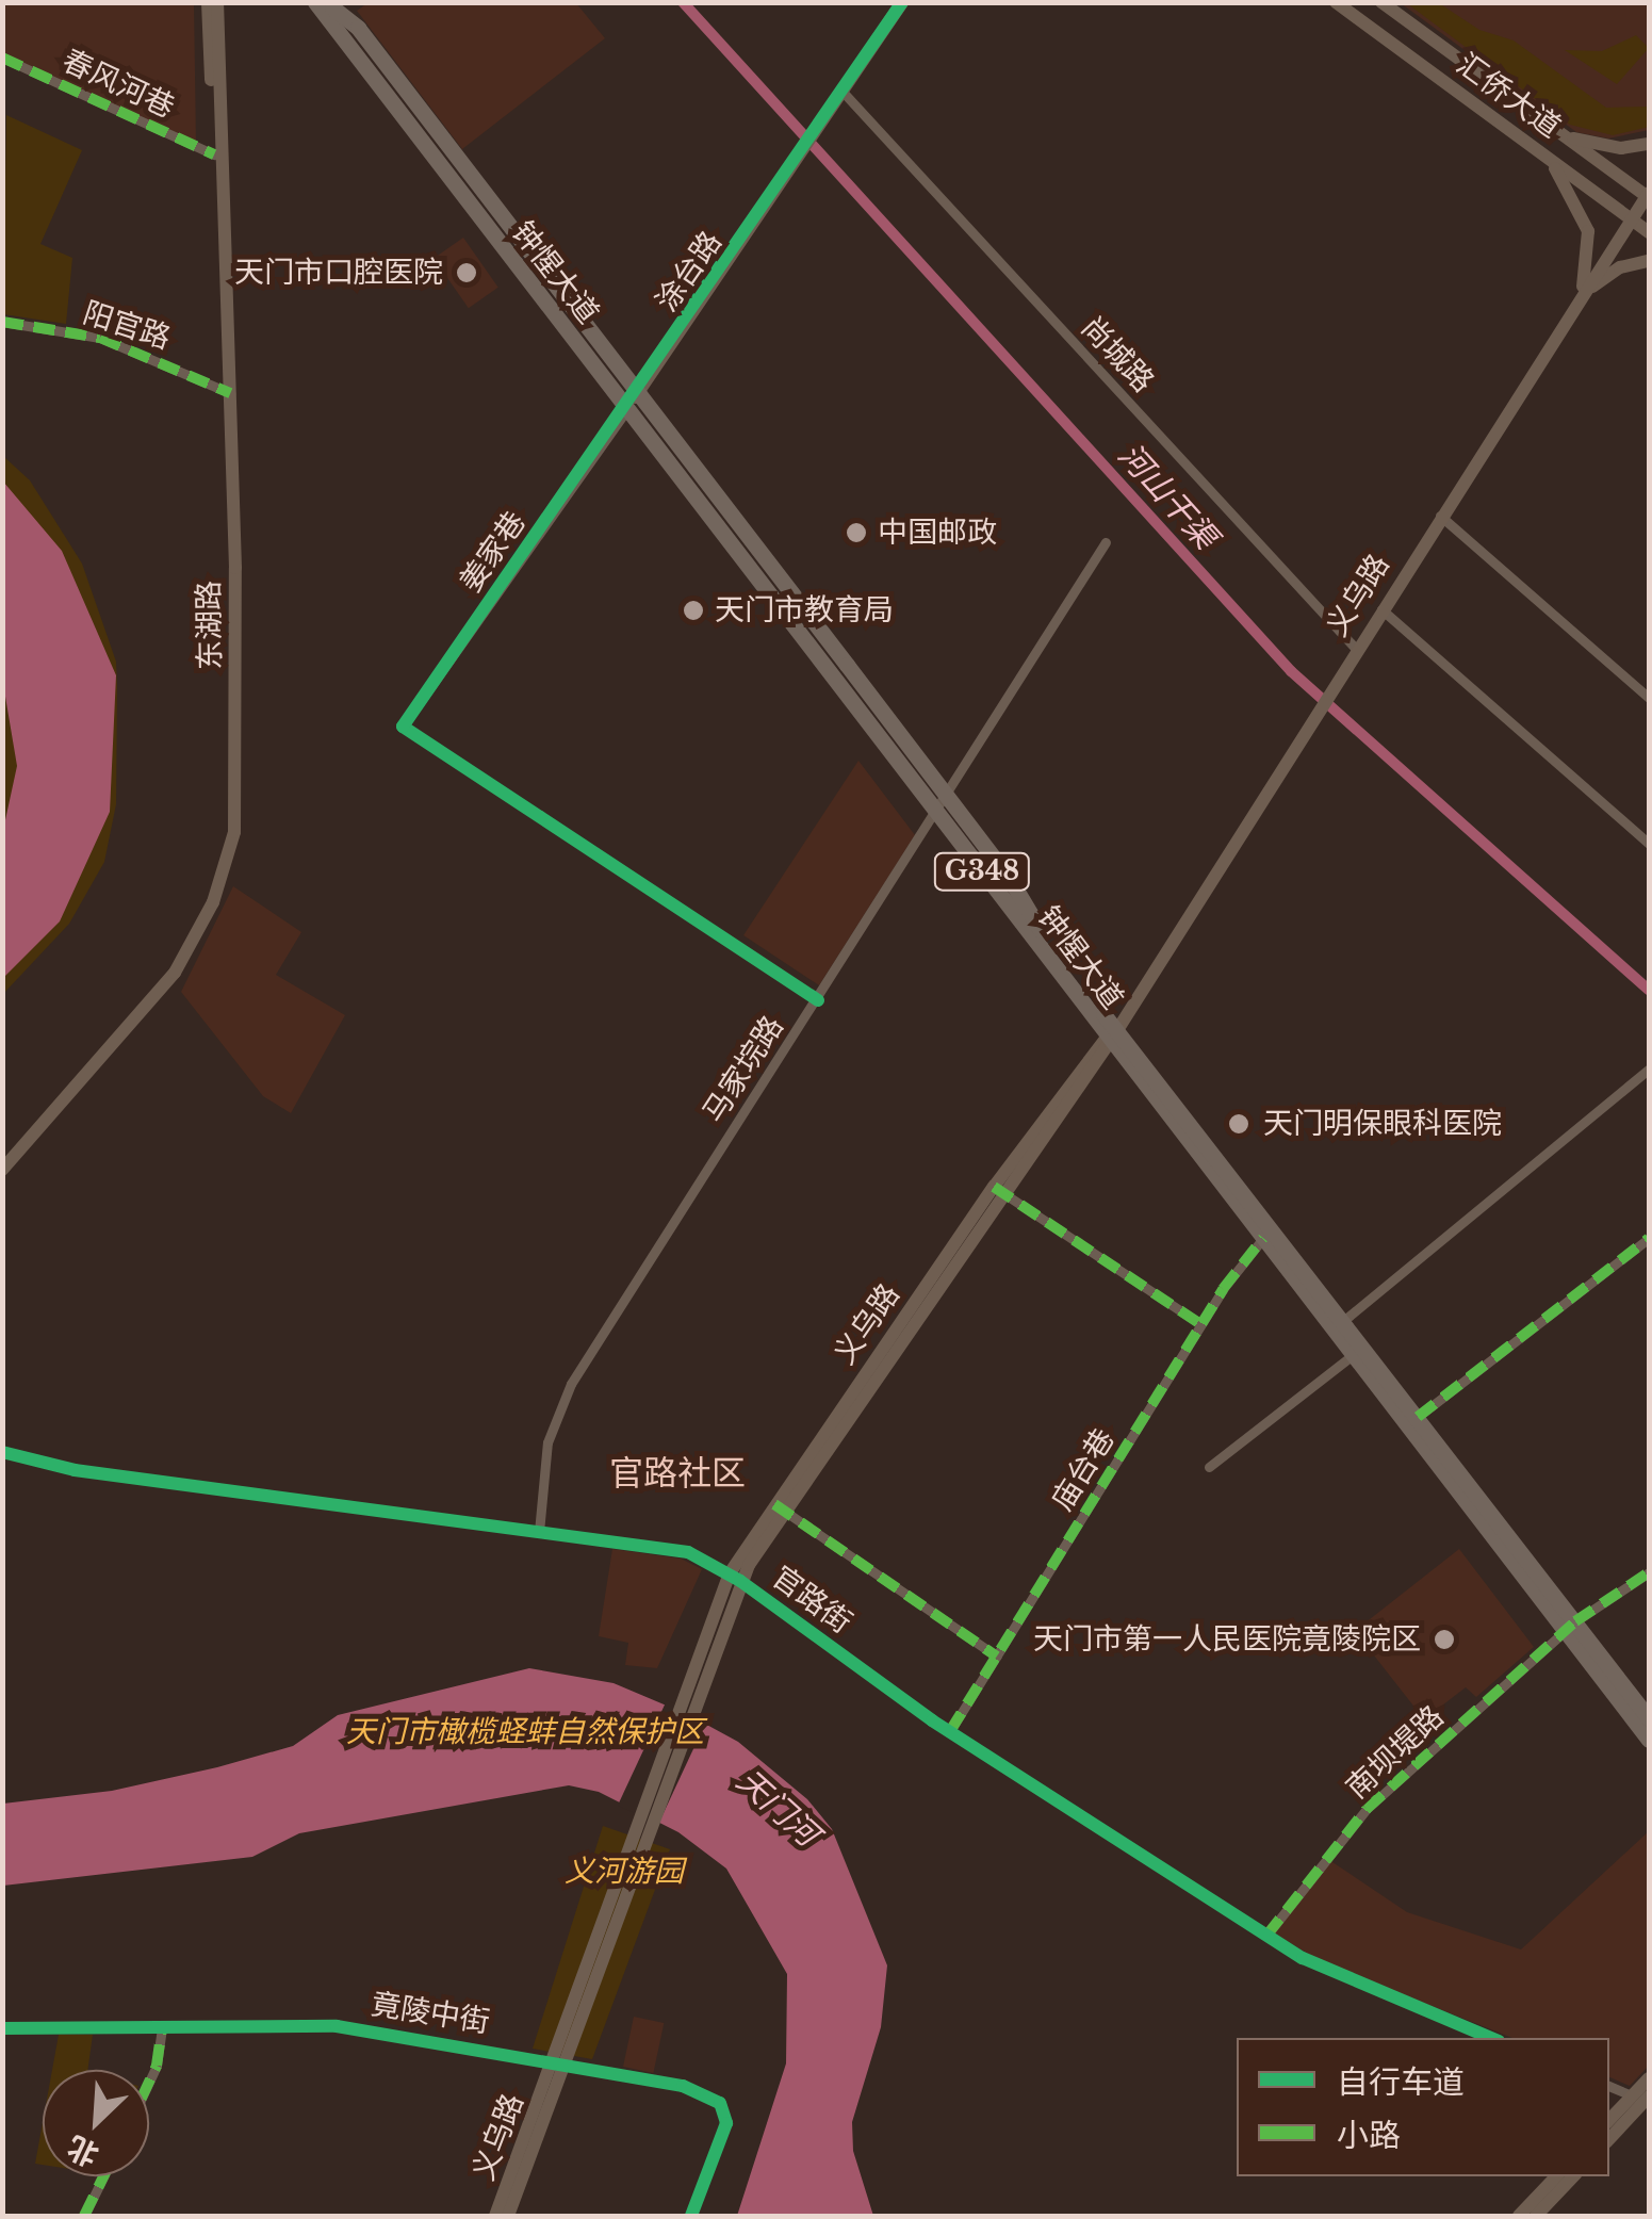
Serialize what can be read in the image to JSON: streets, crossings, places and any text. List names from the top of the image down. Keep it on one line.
{"streets":{"highway":["钟惺大道","G348"],"main road":["汇侨大道","涂台路","义乌路","东湖路"],"street":["春风河巷","阳官路","尚城路","姜家巷","马家垸路","庙台巷","官路街","南坝堤路","竟陵中街"]},"crossings":[["春风河巷","东湖路"],["汇侨大道","义乌路"],["涂台路","钟惺大道"],["涂台路","尚城路"],["涂台路","姜家巷"],["钟惺大道","姜家巷"],["钟惺大道","义乌路"],["钟惺大道","马家垸路"],["钟惺大道","庙台巷"],["钟惺大道","南坝堤路"],["阳官路","东湖路"],["尚城路","义乌路"],["姜家巷","马家垸路"],["义乌路","官路街"],["义乌路","竟陵中街"],["马家垸路","官路街"],["庙台巷","官路街"],["官路街","南坝堤路"]],"districts":["官路社区"],"water":["河山干渠","天门河"],"parks":["天门市橄榄蛏蚌自然保护区","义河游园"],"places":["天门市口腔医院","中国邮政","天门市教育局","天门明保眼科医院","天门市第一人民医院竟陵院区"],"legend":["自行车道","小路"],"north":"bottom left"}
